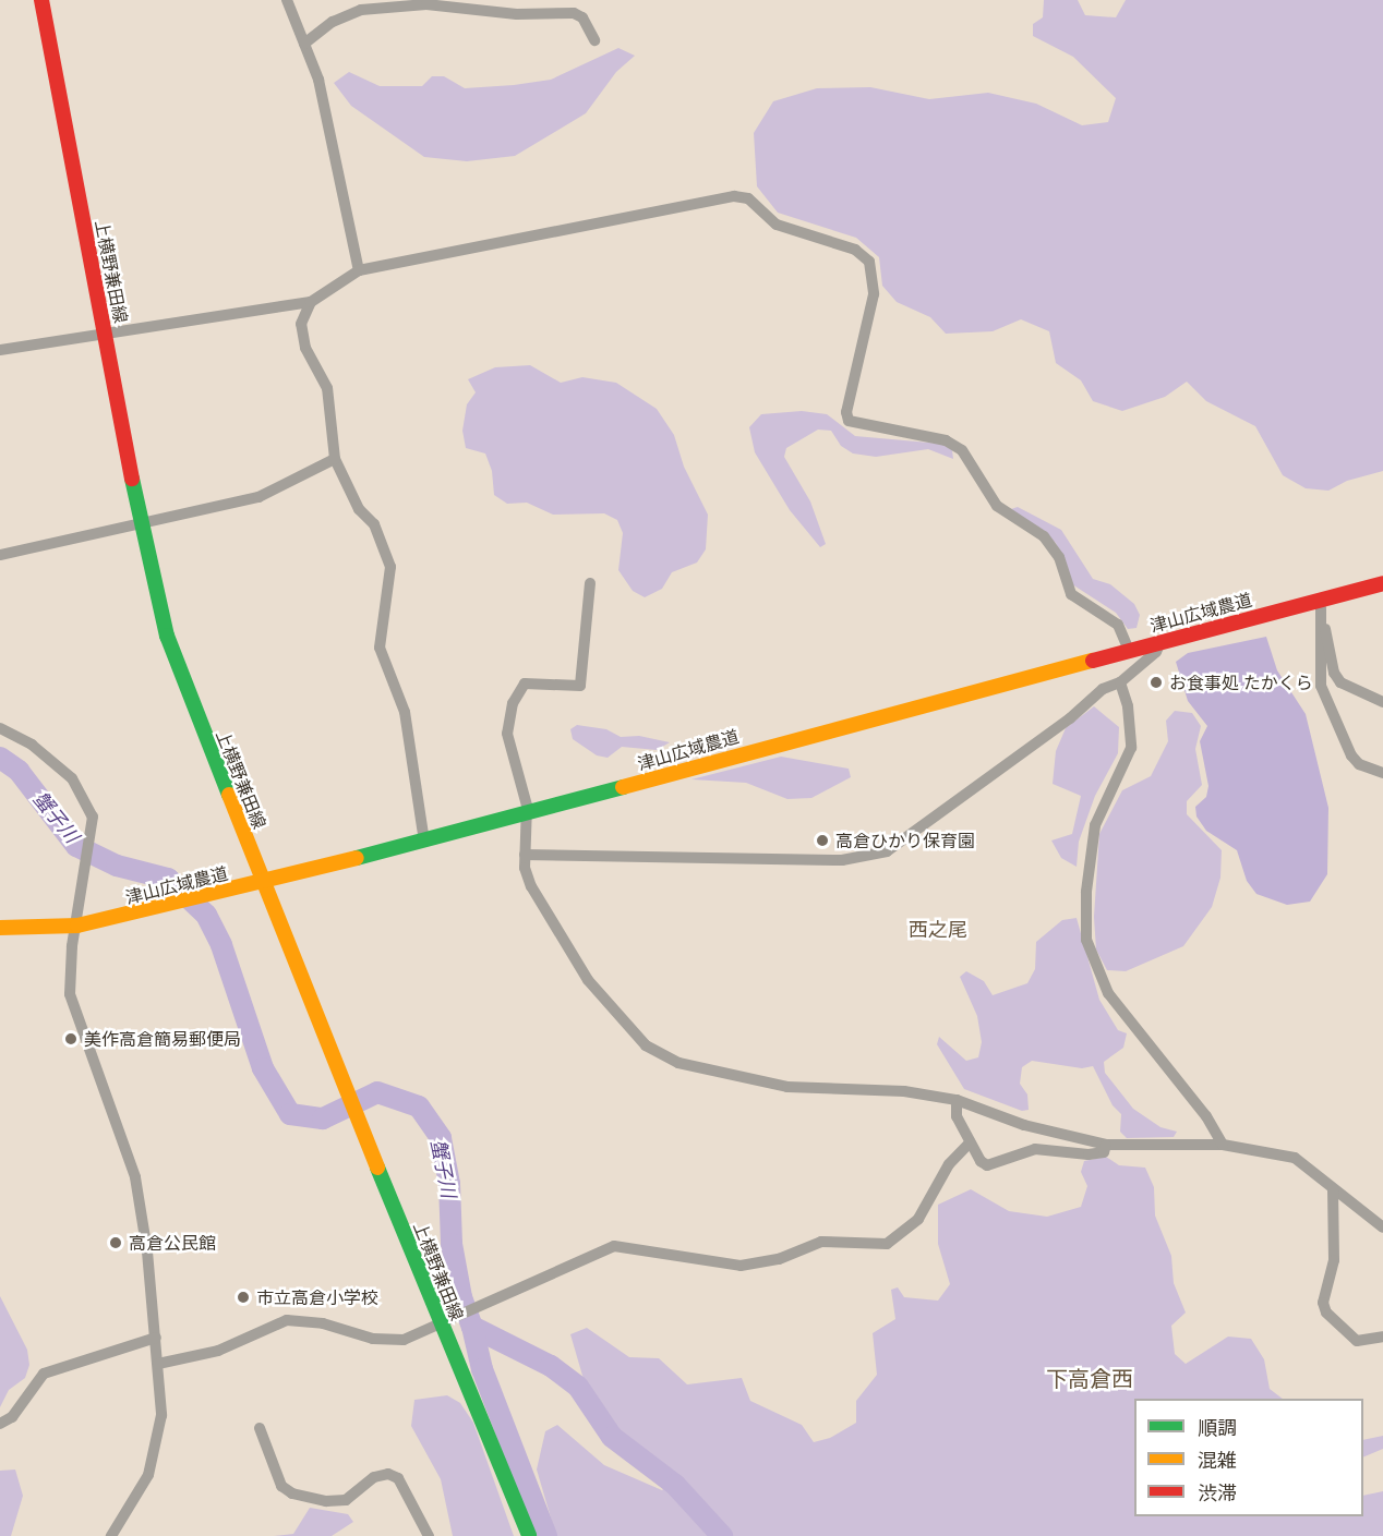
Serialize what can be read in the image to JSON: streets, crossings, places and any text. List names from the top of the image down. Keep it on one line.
{"streets":{"main road":["上横野兼田線","津山広域農道"]},"crossings":[["上横野兼田線","津山広域農道"]],"districts":["西之尾","下高倉西"],"water":["蟹子川"],"places":["お食事処 たかくら","高倉ひかり保育園","美作高倉簡易郵便局","高倉公民館","市立高倉小学校"],"legend":["順調","混雑","渋滞"]}
